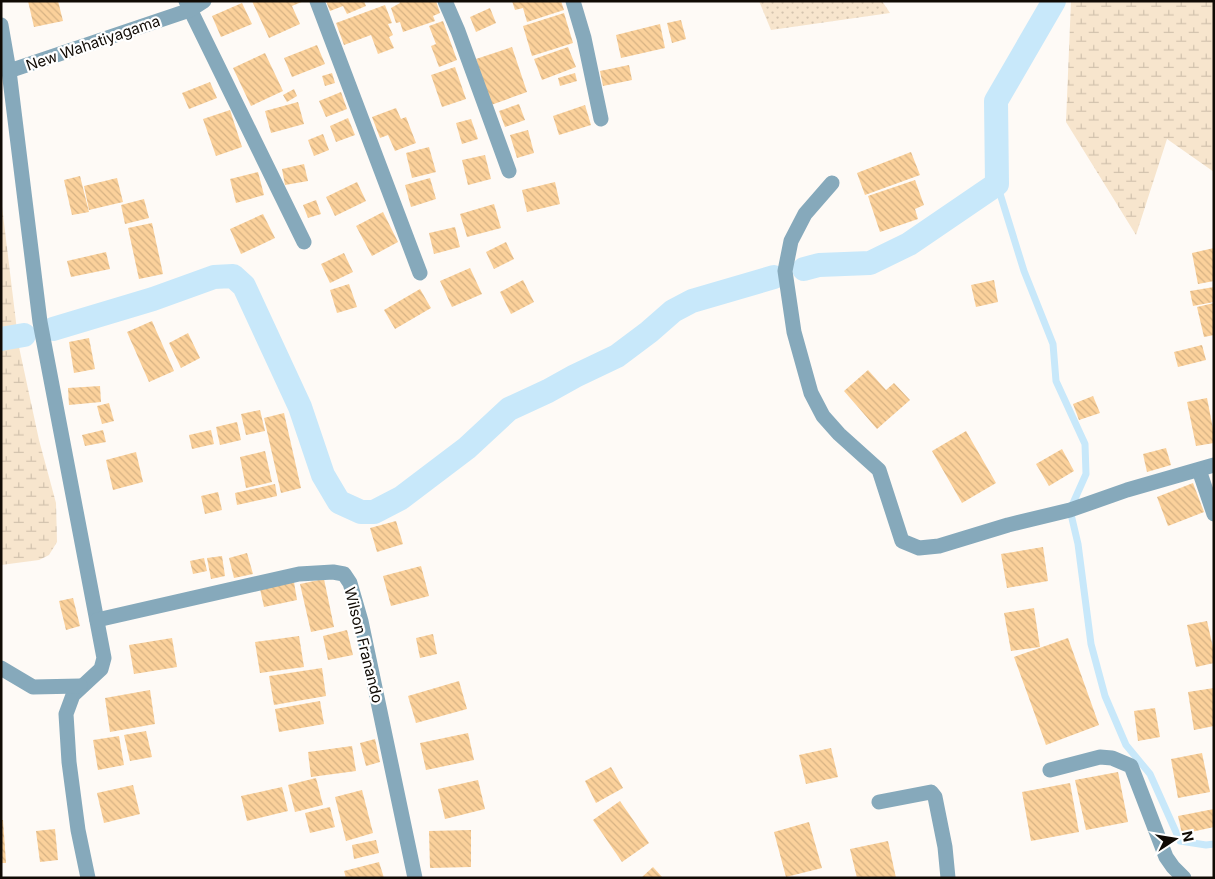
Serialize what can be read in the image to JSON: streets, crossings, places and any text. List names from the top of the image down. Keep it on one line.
{"streets":{"street":["New Wahatiyagama","Wilson Franando"]},"north":"right"}
